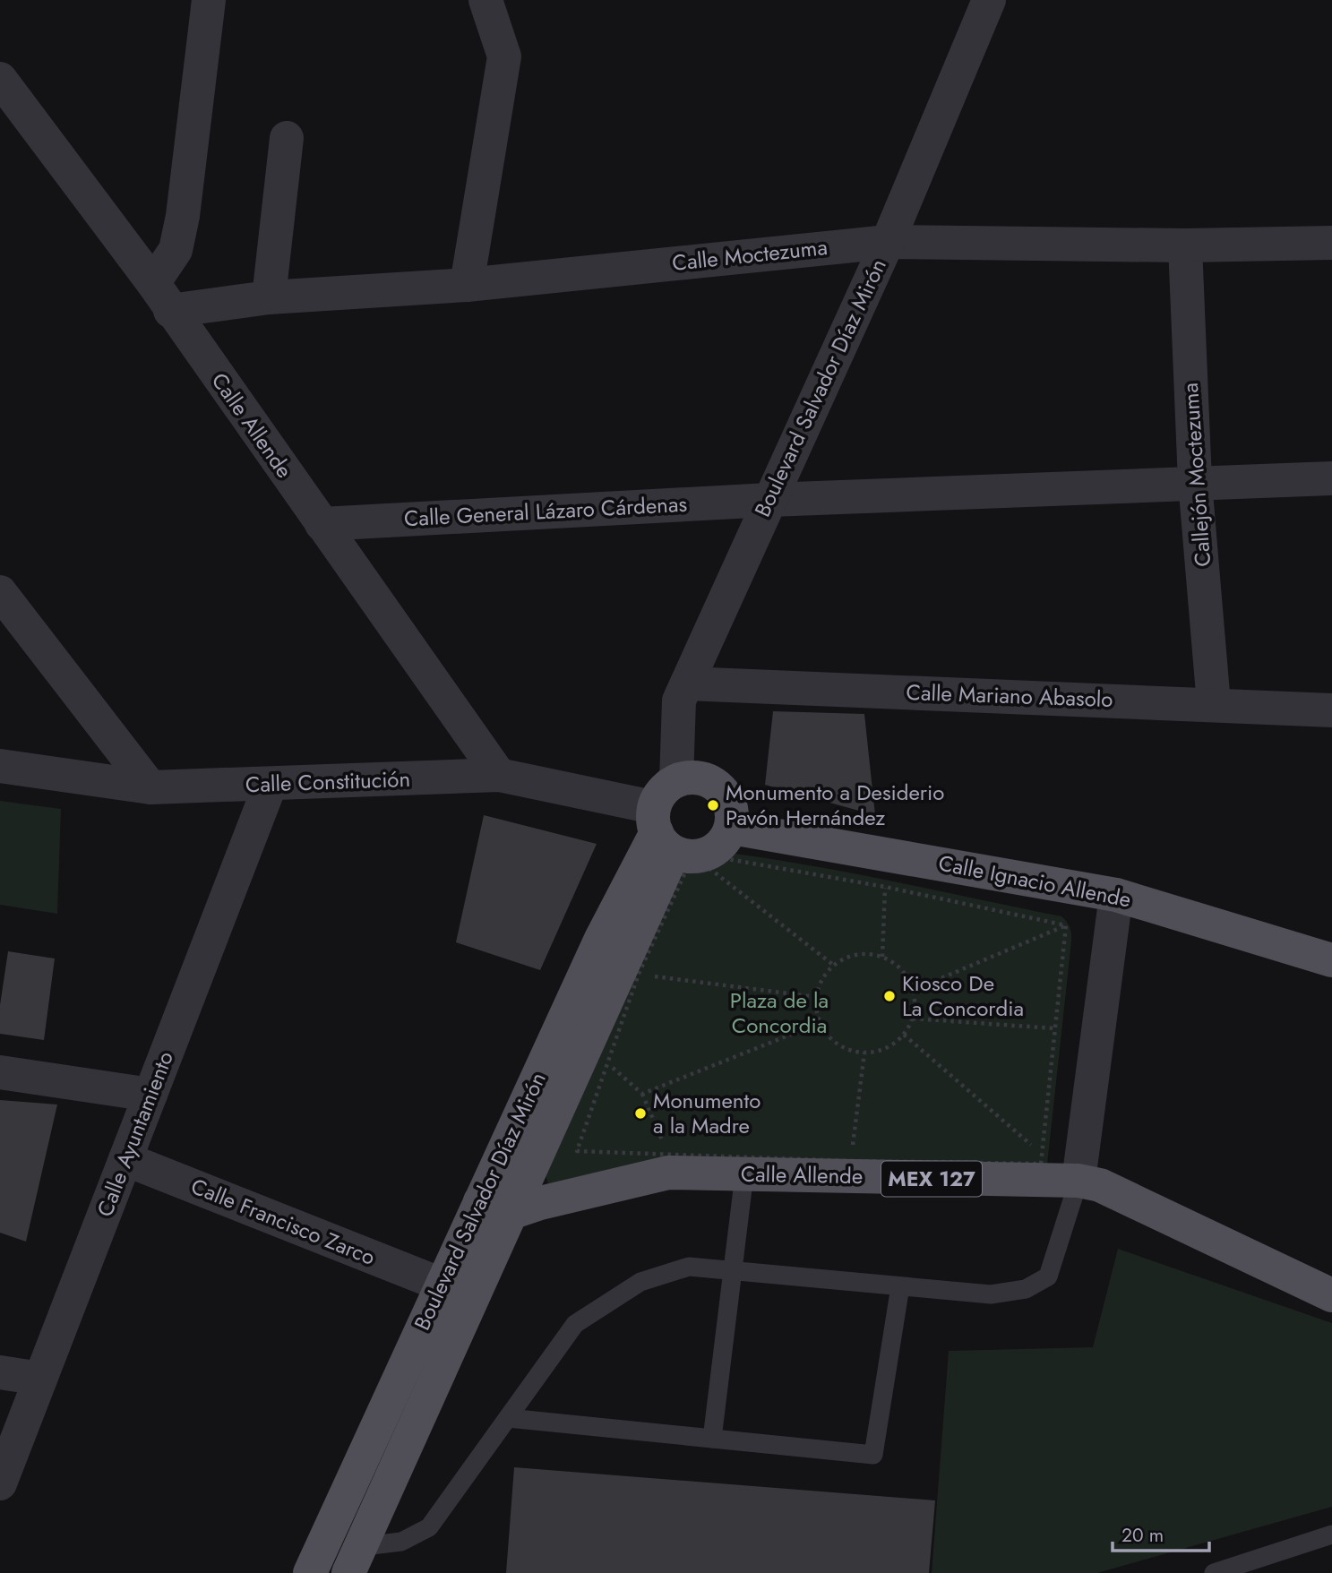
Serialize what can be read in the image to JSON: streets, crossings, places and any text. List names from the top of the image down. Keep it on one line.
{"streets":{"main road":["Boulevard Salvador Díaz Mirón","Calle Allende","Calle Ignacio Allende","MEX 127"],"street":["Calle Moctezuma","Callejón Moctezuma","Calle General Lázaro Cárdenas","Calle Mariano Abasolo","Calle Constitución","Calle Ayuntamiento","Calle Francisco Zarco"]},"crossings":[["Calle Moctezuma","Boulevard Salvador Díaz Mirón"],["Calle Moctezuma","Calle Allende"],["Calle Moctezuma","Callejón Moctezuma"],["Boulevard Salvador Díaz Mirón","Calle Allende"],["Boulevard Salvador Díaz Mirón","Calle General Lázaro Cárdenas"],["Boulevard Salvador Díaz Mirón","Calle Mariano Abasolo"],["Boulevard Salvador Díaz Mirón","Calle Constitución"],["Boulevard Salvador Díaz Mirón","Calle Ignacio Allende"],["Boulevard Salvador Díaz Mirón","Calle Francisco Zarco"],["Calle Allende","Calle General Lázaro Cárdenas"],["Calle Allende","Calle Constitución"],["Callejón Moctezuma","Calle Mariano Abasolo"],["Calle Constitución","Calle Ignacio Allende"],["Calle Constitución","Calle Ayuntamiento"],["Calle Ayuntamiento","Calle Francisco Zarco"]],"parks":["Plaza de la Concordia"],"places":["Monumento a Desiderio Pavón Hernández","Kiosco De La Concordia","Monumento a la Madre"],"scale_bar":"20 m"}
